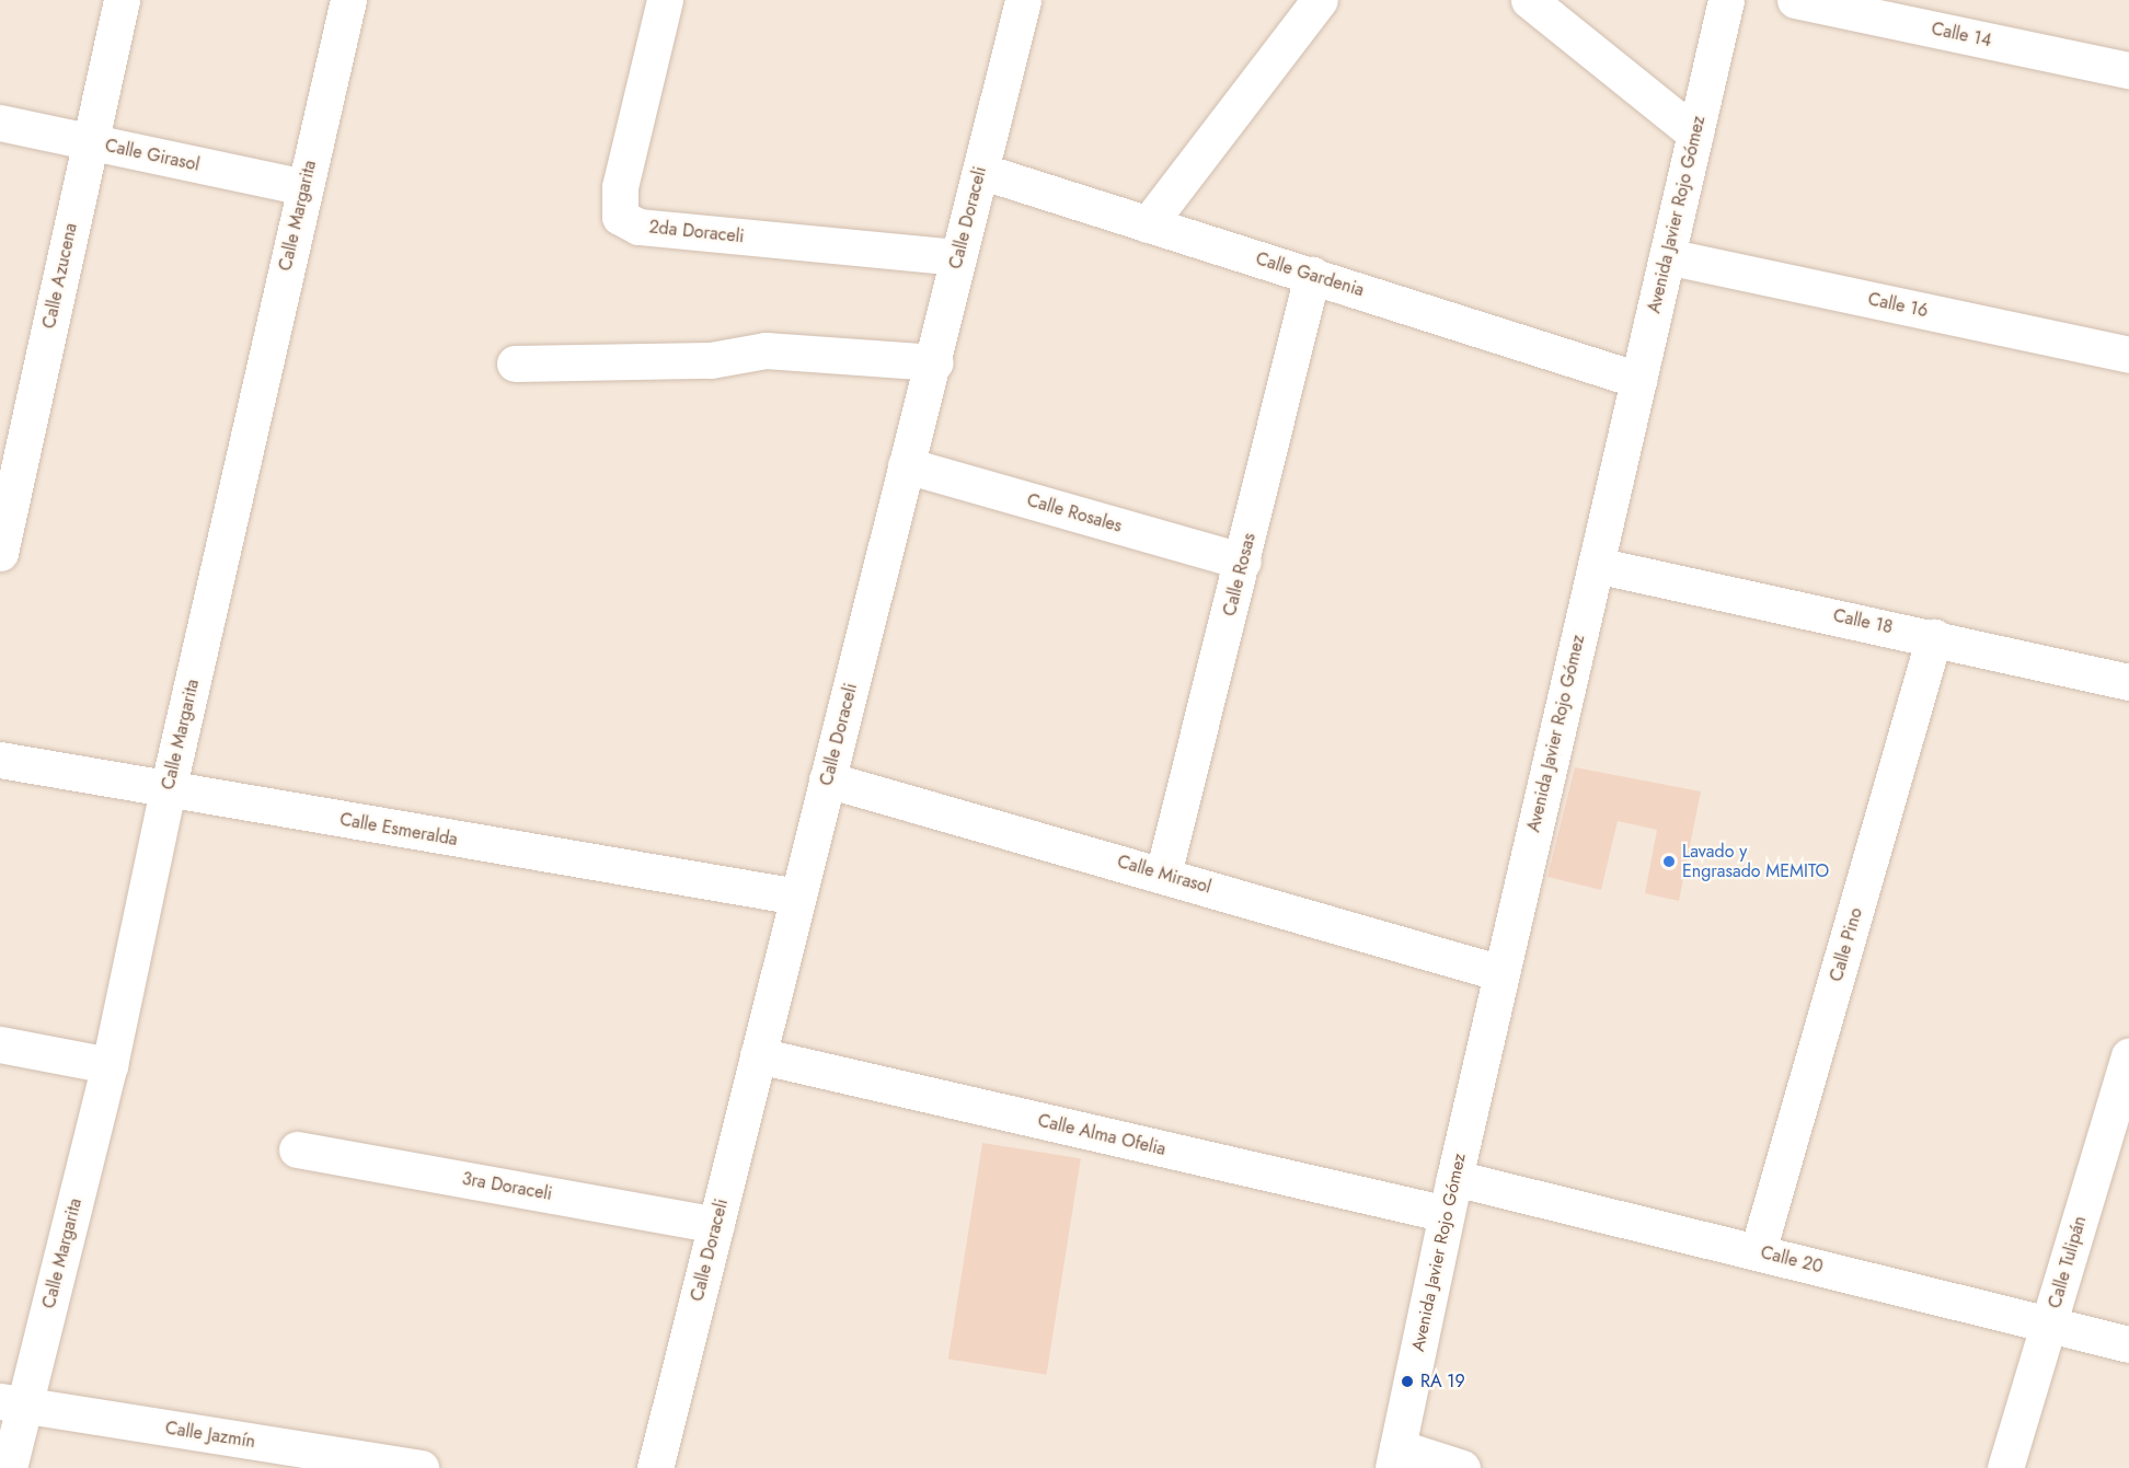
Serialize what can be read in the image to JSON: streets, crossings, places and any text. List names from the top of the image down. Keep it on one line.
{"streets":{"street":["Calle 14","Calle Girasol","Avenida Javier Rojo Gómez","Calle Margarita","Calle Doraceli","2da Doraceli","Calle Gardenia","Calle Azucena","Calle 16","Calle Rosales","Calle Rosas","Calle 18","Calle Esmeralda","Calle Mirasol","Calle Pino","Calle Alma Ofelia","3ra Doraceli","Calle 20","Calle Tulipán","Calle Jazmín"]},"crossings":[["Calle Girasol","Calle Margarita"],["Calle Girasol","Calle Azucena"],["Avenida Javier Rojo Gómez","Calle Gardenia"],["Avenida Javier Rojo Gómez","Calle 16"],["Avenida Javier Rojo Gómez","Calle 18"],["Avenida Javier Rojo Gómez","Calle Mirasol"],["Avenida Javier Rojo Gómez","Calle Alma Ofelia"],["Avenida Javier Rojo Gómez","Calle 20"],["Calle Margarita","Calle Esmeralda"],["Calle Margarita","Calle Jazmín"],["Calle Doraceli","2da Doraceli"],["Calle Doraceli","Calle Gardenia"],["Calle Doraceli","Calle Rosales"],["Calle Doraceli","Calle Esmeralda"],["Calle Doraceli","Calle Mirasol"],["Calle Doraceli","Calle Alma Ofelia"],["Calle Doraceli","3ra Doraceli"],["Calle Gardenia","Calle Rosas"],["Calle Rosales","Calle Rosas"],["Calle Rosas","Calle Mirasol"],["Calle 18","Calle Pino"],["Calle Pino","Calle 20"],["Calle 20","Calle Tulipán"]],"places":["Lavado y Engrasado MEMITO","RA 19"]}
